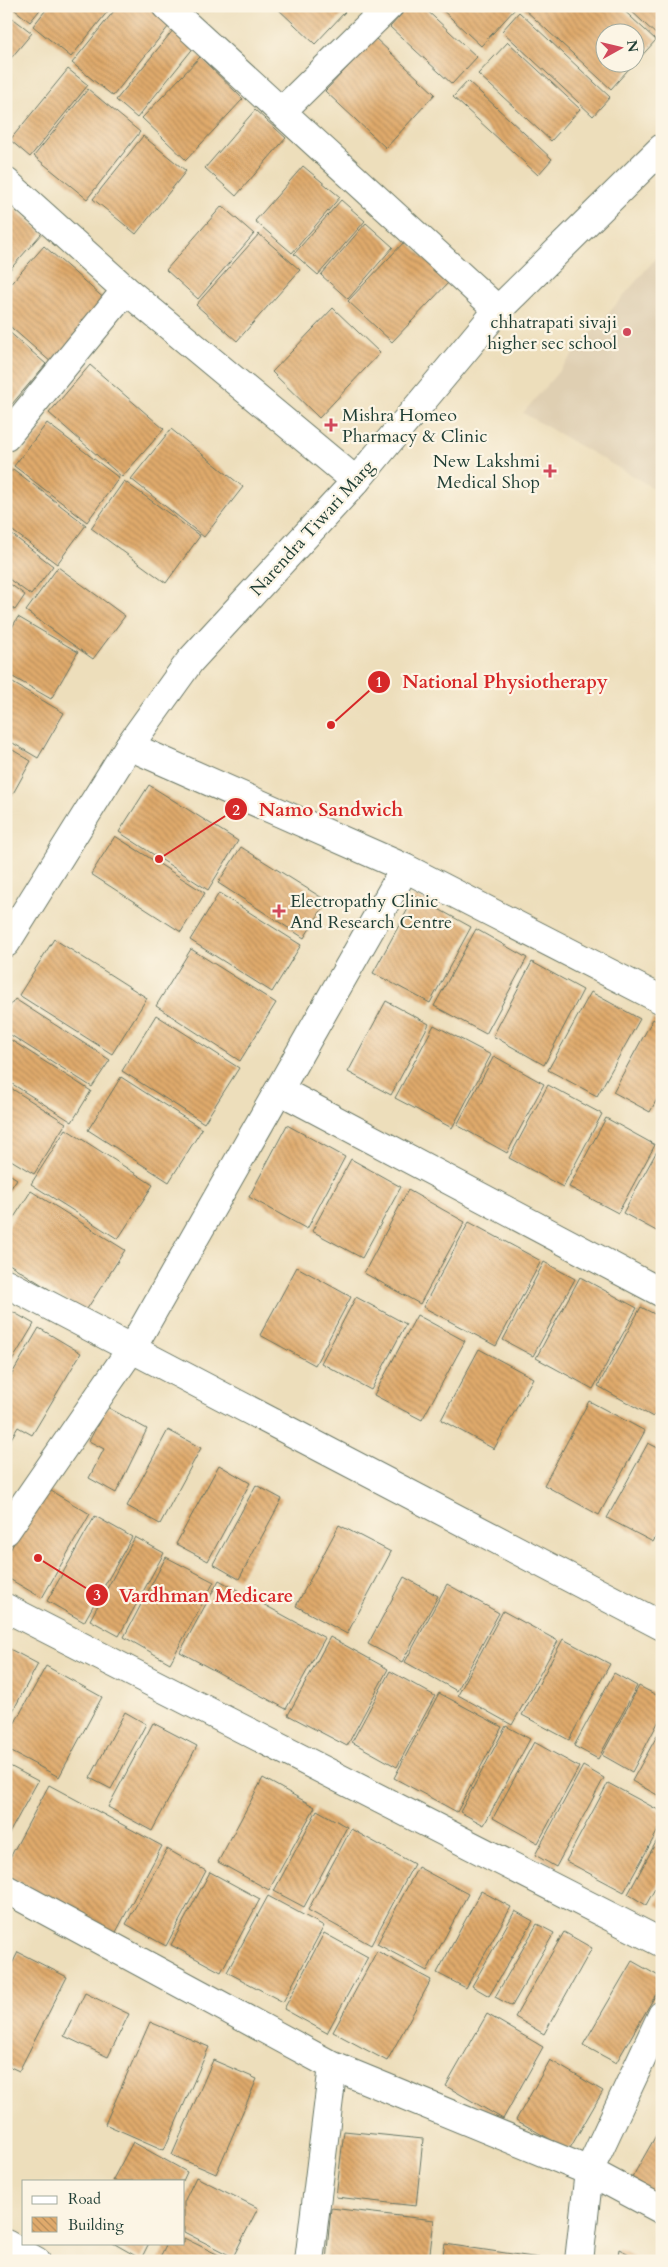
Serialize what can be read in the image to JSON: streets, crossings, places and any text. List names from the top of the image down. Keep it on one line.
{"streets":{"street":["Narendra Tiwari Marg"]},"places":{"other":["chhatrapati sivaji higher sec school","National Physiotherapy","Namo Sandwich","Vardhman Medicare"],"health":["Mishra Homeo Pharmacy & Clinic","New Lakshmi Medical Shop","Electropathy Clinic And Research Centre"]},"legend":["Road","Building"],"north":"right"}
